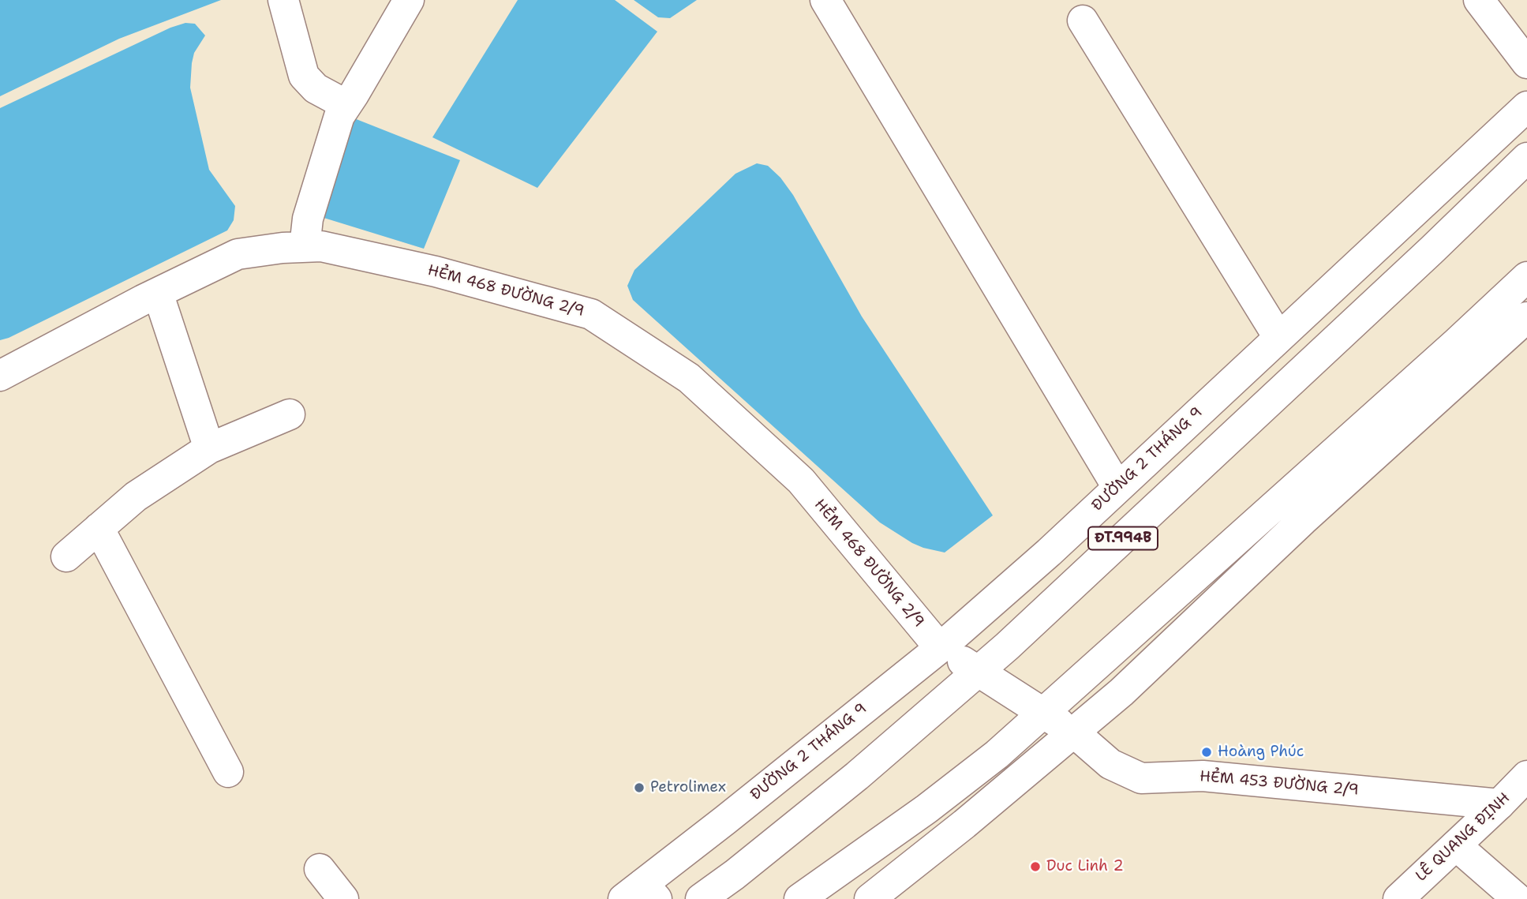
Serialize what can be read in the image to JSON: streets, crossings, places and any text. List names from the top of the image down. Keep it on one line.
{"streets":{"main road":["HẺM 468 ĐƯỜNG 2/9","ĐƯỜNG 2 THÁNG 9","ĐT.994B","HẺM 453 ĐƯỜNG 2/9","LÊ QUANG ĐỊNH"]},"crossings":[["HẺM 468 ĐƯỜNG 2/9","ĐƯỜNG 2 THÁNG 9"],["HẺM 468 ĐƯỜNG 2/9","HẺM 453 ĐƯỜNG 2/9"],["ĐƯỜNG 2 THÁNG 9","HẺM 453 ĐƯỜNG 2/9"],["ĐT.994B","HẺM 453 ĐƯỜNG 2/9"],["HẺM 453 ĐƯỜNG 2/9","LÊ QUANG ĐỊNH"]],"places":["Hoàng Phúc","Petrolimex","Duc Linh 2"]}
